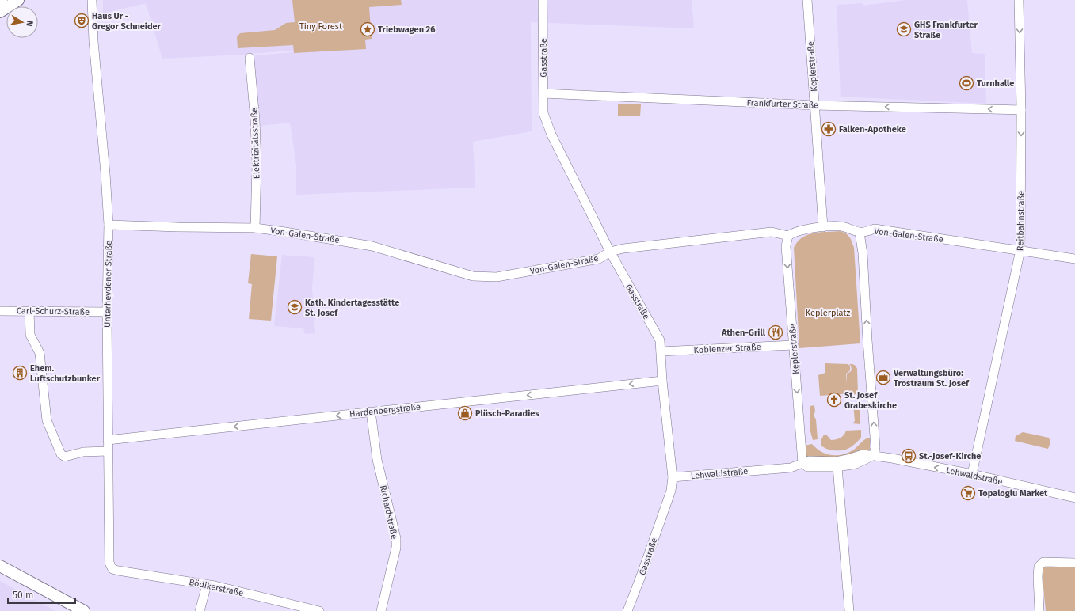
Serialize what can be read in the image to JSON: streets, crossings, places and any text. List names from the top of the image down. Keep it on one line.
{"streets":{"street":["Gasstraße","Keplerstraße","Frankfurter Straße","Elektrizitätsstraße","Reitbahnstraße","Von-Galen-Straße","Unterheydener Straße","Carl-Schurz-Straße","Koblenzer Straße","Hardenbergstraße","Lehwaldstraße","Richardstraße","Bödikerstraße"]},"crossings":[["Gasstraße","Frankfurter Straße"],["Gasstraße","Von-Galen-Straße"],["Gasstraße","Koblenzer Straße"],["Gasstraße","Hardenbergstraße"],["Gasstraße","Lehwaldstraße"],["Keplerstraße","Frankfurter Straße"],["Keplerstraße","Von-Galen-Straße"],["Keplerstraße","Koblenzer Straße"],["Keplerstraße","Lehwaldstraße"],["Frankfurter Straße","Reitbahnstraße"],["Elektrizitätsstraße","Von-Galen-Straße"],["Reitbahnstraße","Von-Galen-Straße"],["Reitbahnstraße","Lehwaldstraße"],["Von-Galen-Straße","Unterheydener Straße"],["Unterheydener Straße","Carl-Schurz-Straße"],["Unterheydener Straße","Hardenbergstraße"],["Unterheydener Straße","Bödikerstraße"],["Hardenbergstraße","Richardstraße"]],"one_way":["Frankfurter Straße","Reitbahnstraße","Hardenbergstraße"],"parks":["Tiny Forest","Keplerplatz"],"places":{"theatre":["Haus Ur - Gregor Schneider"],"place":["Triebwagen 26"],"school or university":["GHS Frankfurter Straße","Kath. Kindertagesstätte St. Josef"],"sports":["Turnhalle"],"pharmacy":["Falken-Apotheke"],"restaurant":["Athen-Grill"],"building":["Ehem. Luftschutzbunker"],"office":["Verwaltungsbüro: Trostraum St. Josef"],"church":["St. Josef Grabeskirche"],"shop":["Plüsch-Paradies"],"bus stop":["St.-Josef-Kirche"],"supermarket":["Topaloglu Market"]},"scale_bar":"50 m","north":"right"}
